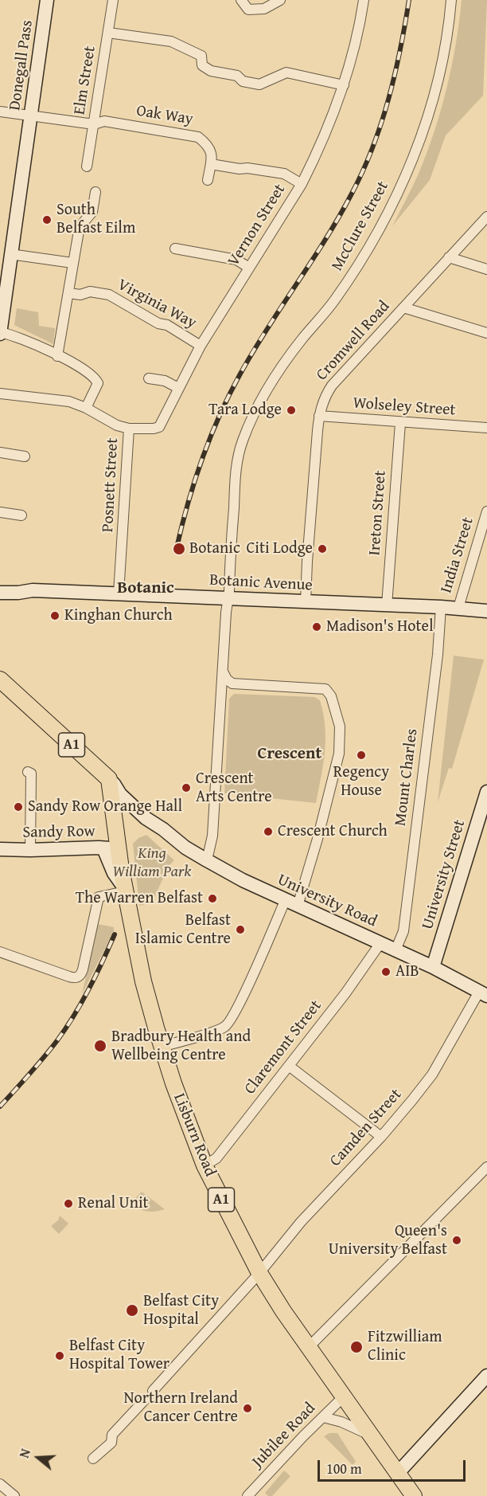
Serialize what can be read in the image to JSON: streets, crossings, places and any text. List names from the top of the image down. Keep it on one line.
{"streets":{"main road":["A1","Lisburn Road"],"street":["Donegall Pass","Elm Street","Oak Way","Vernon Street","McClure Street","Virginia Way","Cromwell Road","Wolseley Street","Posnett Street","Ireton Street","India Street","Botanic Avenue","Mount Charles","Sandy Row","University Street","University Road","Claremont Street","Camden Street","Jubilee Road"]},"crossings":[["Donegall Pass","Oak Way"],["Elm Street","Oak Way"],["Vernon Street","Virginia Way"],["Vernon Street","Posnett Street"],["McClure Street","Botanic Avenue"],["McClure Street","University Road"],["Cromwell Road","Wolseley Street"],["Cromwell Road","Botanic Avenue"],["Wolseley Street","Ireton Street"],["Posnett Street","Botanic Avenue"],["Ireton Street","Botanic Avenue"],["India Street","Botanic Avenue"],["Botanic Avenue","Mount Charles"],["A1","University Road"],["A1","Lisburn Road"],["Mount Charles","University Road"],["Sandy Row","Lisburn Road"],["University Street","University Road"],["University Road","Claremont Street"],["University Road","Camden Street"],["University Road","Lisburn Road"],["Claremont Street","Lisburn Road"],["Camden Street","Lisburn Road"],["Lisburn Road","Jubilee Road"]],"districts":["Botanic","Crescent"],"parks":["King William Park"],"places":["South Belfast Eilm","Tara Lodge","Botanic","Citi Lodge","Kinghan Church","Madison's Hotel","Regency House","Crescent Arts Centre","Sandy Row Orange Hall","Crescent Church","The Warren Belfast","Belfast Islamic Centre","AIB","Bradbury Health and Wellbeing Centre","Renal Unit","Queen's University Belfast","Belfast City Hospital","Fitzwilliam Clinic","Belfast City Hospital Tower","Northern Ireland Cancer Centre"],"scale_bar":"100 m","north":"left"}
